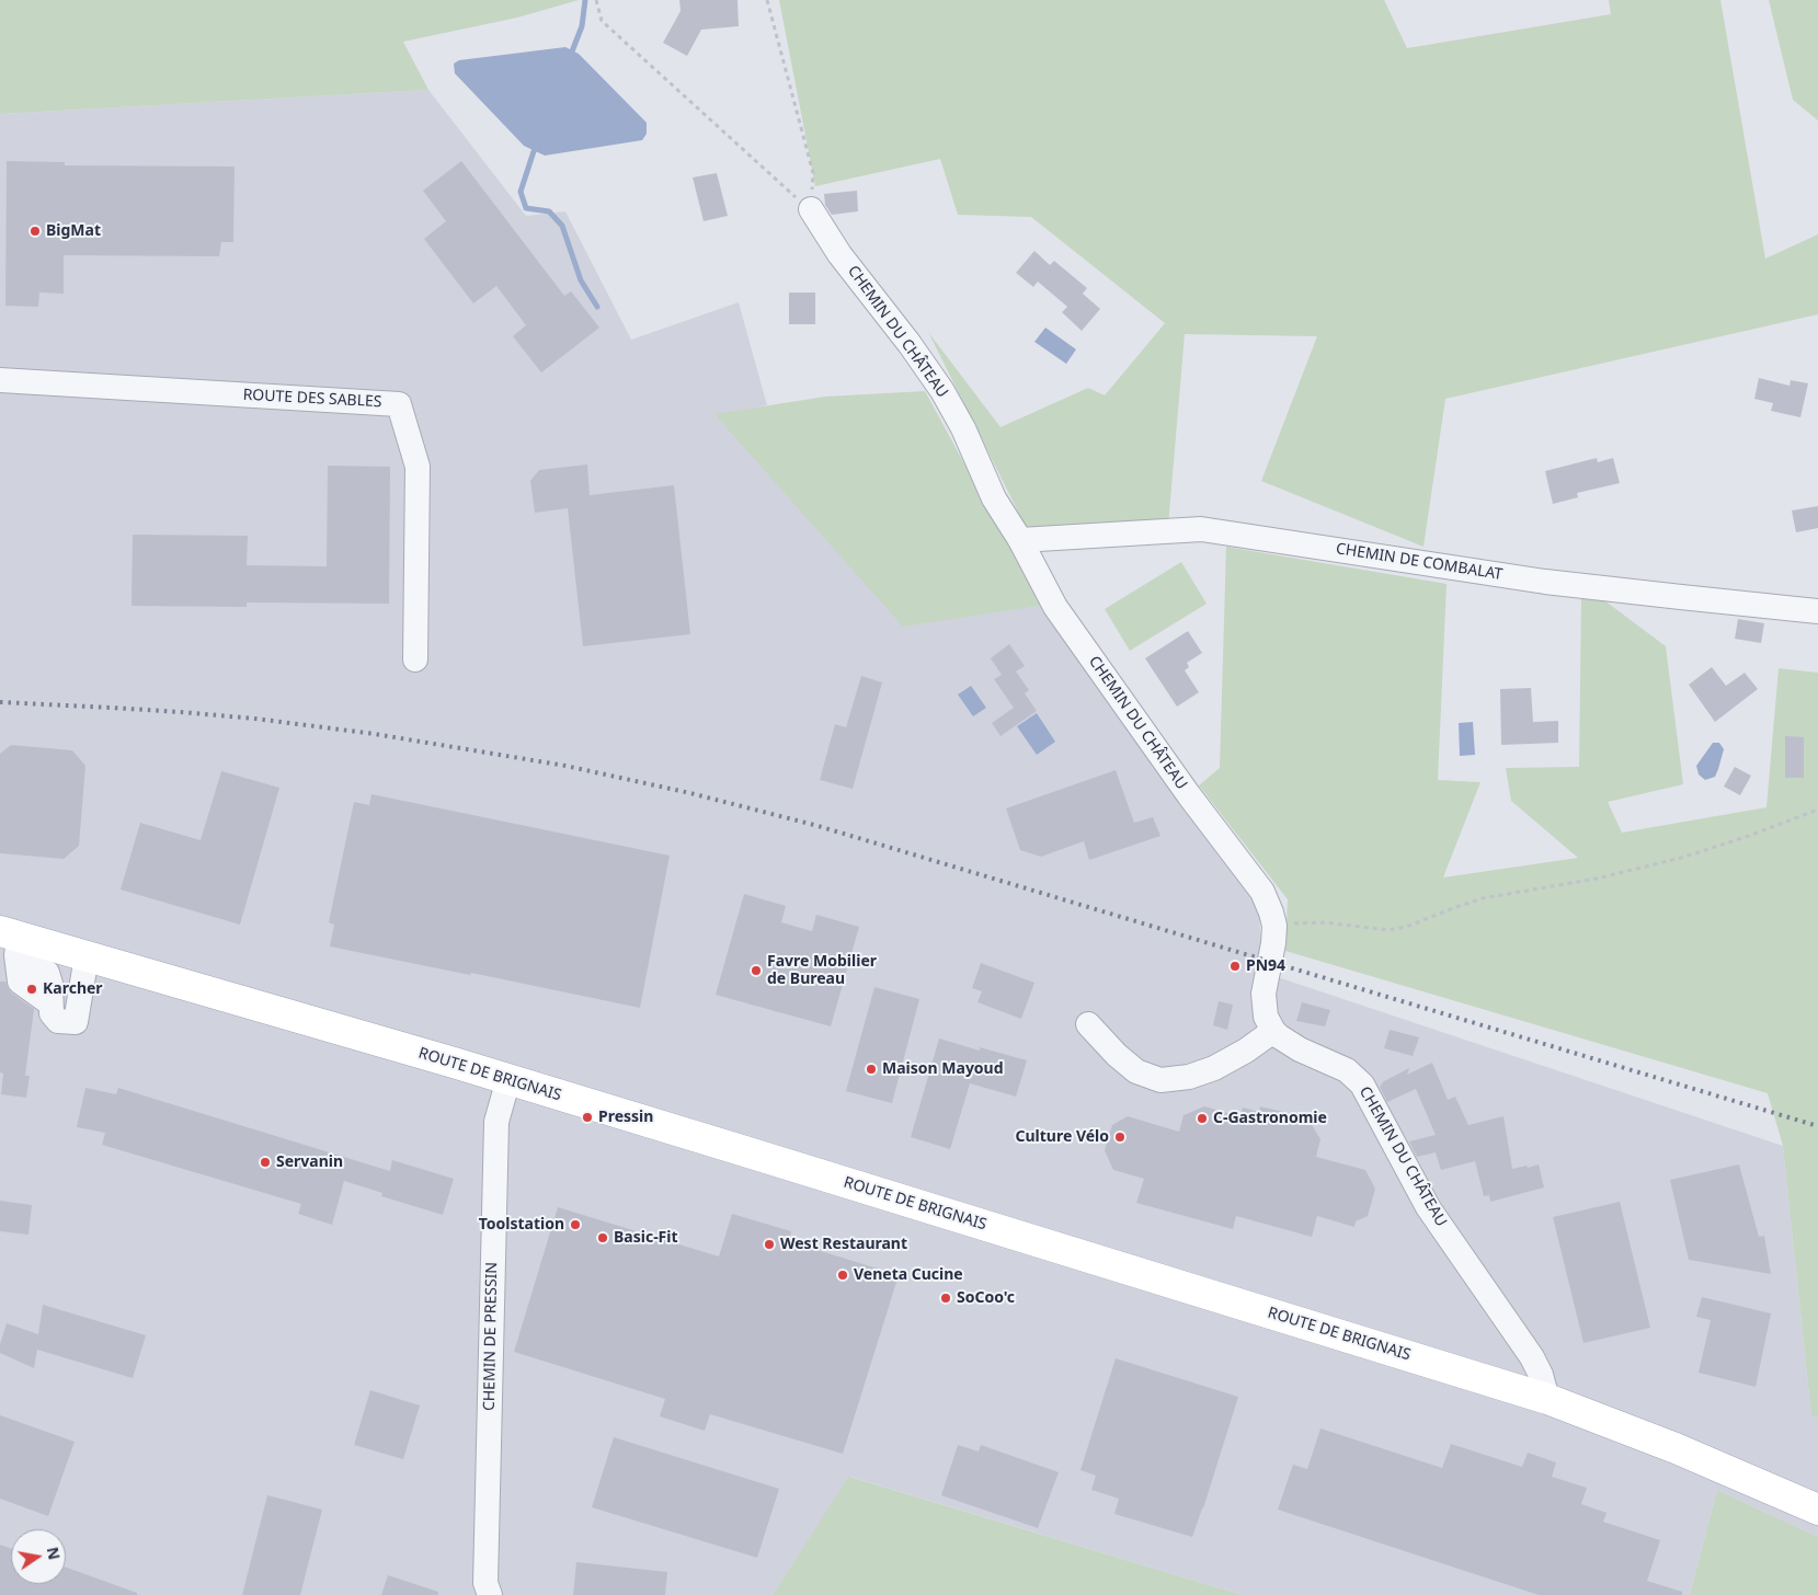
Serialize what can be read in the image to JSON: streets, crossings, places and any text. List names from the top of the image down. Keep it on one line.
{"streets":{"main road":["ROUTE DE BRIGNAIS"],"street":["CHEMIN DU CHÂTEAU","ROUTE DES SABLES","CHEMIN DE COMBALAT","CHEMIN DE PRESSIN"]},"crossings":[["CHEMIN DU CHÂTEAU","CHEMIN DE COMBALAT"],["CHEMIN DU CHÂTEAU","ROUTE DE BRIGNAIS"],["ROUTE DE BRIGNAIS","CHEMIN DE PRESSIN"]],"places":["BigMat","PN94","Favre Mobilier de Bureau","Karcher","Maison Mayoud","Pressin","C-Gastronomie","Culture Vélo","Servanin","Toolstation","Basic-Fit","West Restaurant","Veneta Cucine","SoCoo'c"],"north":"right"}
